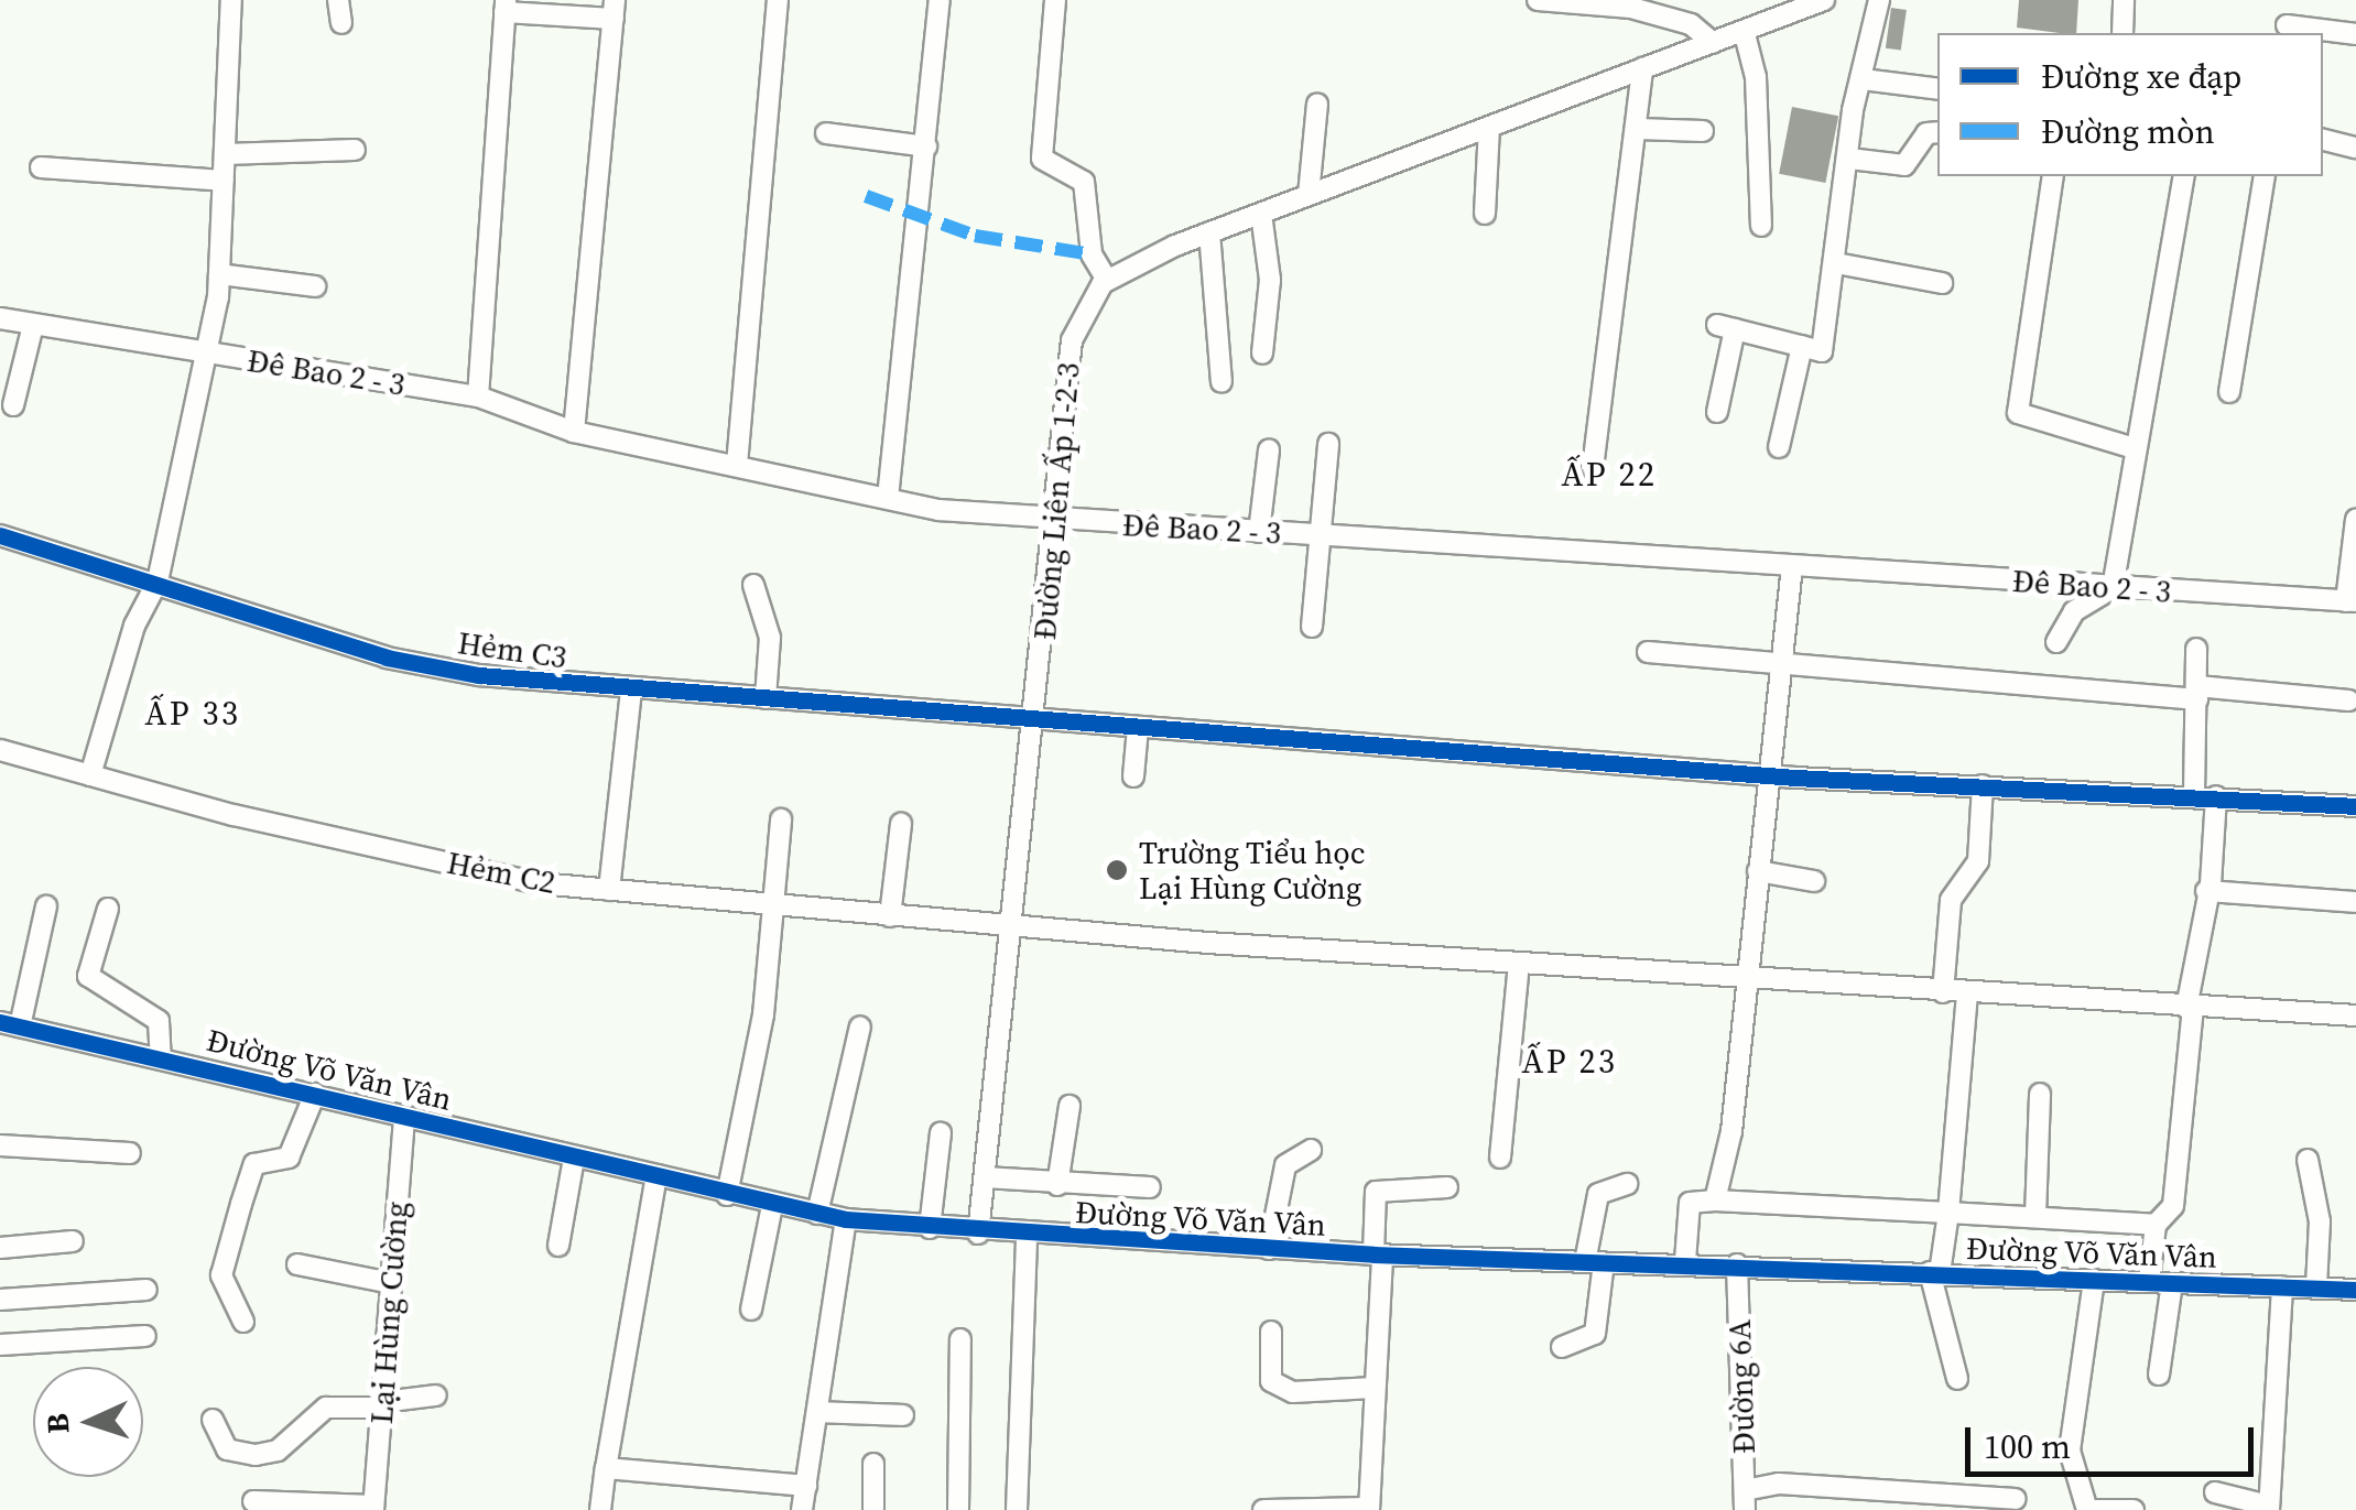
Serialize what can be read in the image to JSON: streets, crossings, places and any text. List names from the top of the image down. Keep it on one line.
{"streets":{"street":["Đê Bao 2 - 3","Đường Liên Ấp 1-2-3","Hẻm C3","Hẻm C2","Đường Võ Văn Vân","Lại Hùng Cường","Đường 6A"]},"crossings":[["Đê Bao 2 - 3","Đường Liên Ấp 1-2-3"],["Đường Liên Ấp 1-2-3","Hẻm C3"],["Đường Liên Ấp 1-2-3","Hẻm C2"],["Đường Liên Ấp 1-2-3","Đường Võ Văn Vân"],["Đường Võ Văn Vân","Lại Hùng Cường"],["Đường Võ Văn Vân","Đường 6A"]],"districts":["ẤP 22","ẤP 33","ẤP 23"],"places":["Trường Tiểu học Lại Hùng Cường"],"legend":["Đường xe đạp","Đường mòn"],"scale_bar":"100 m","north":"left"}
